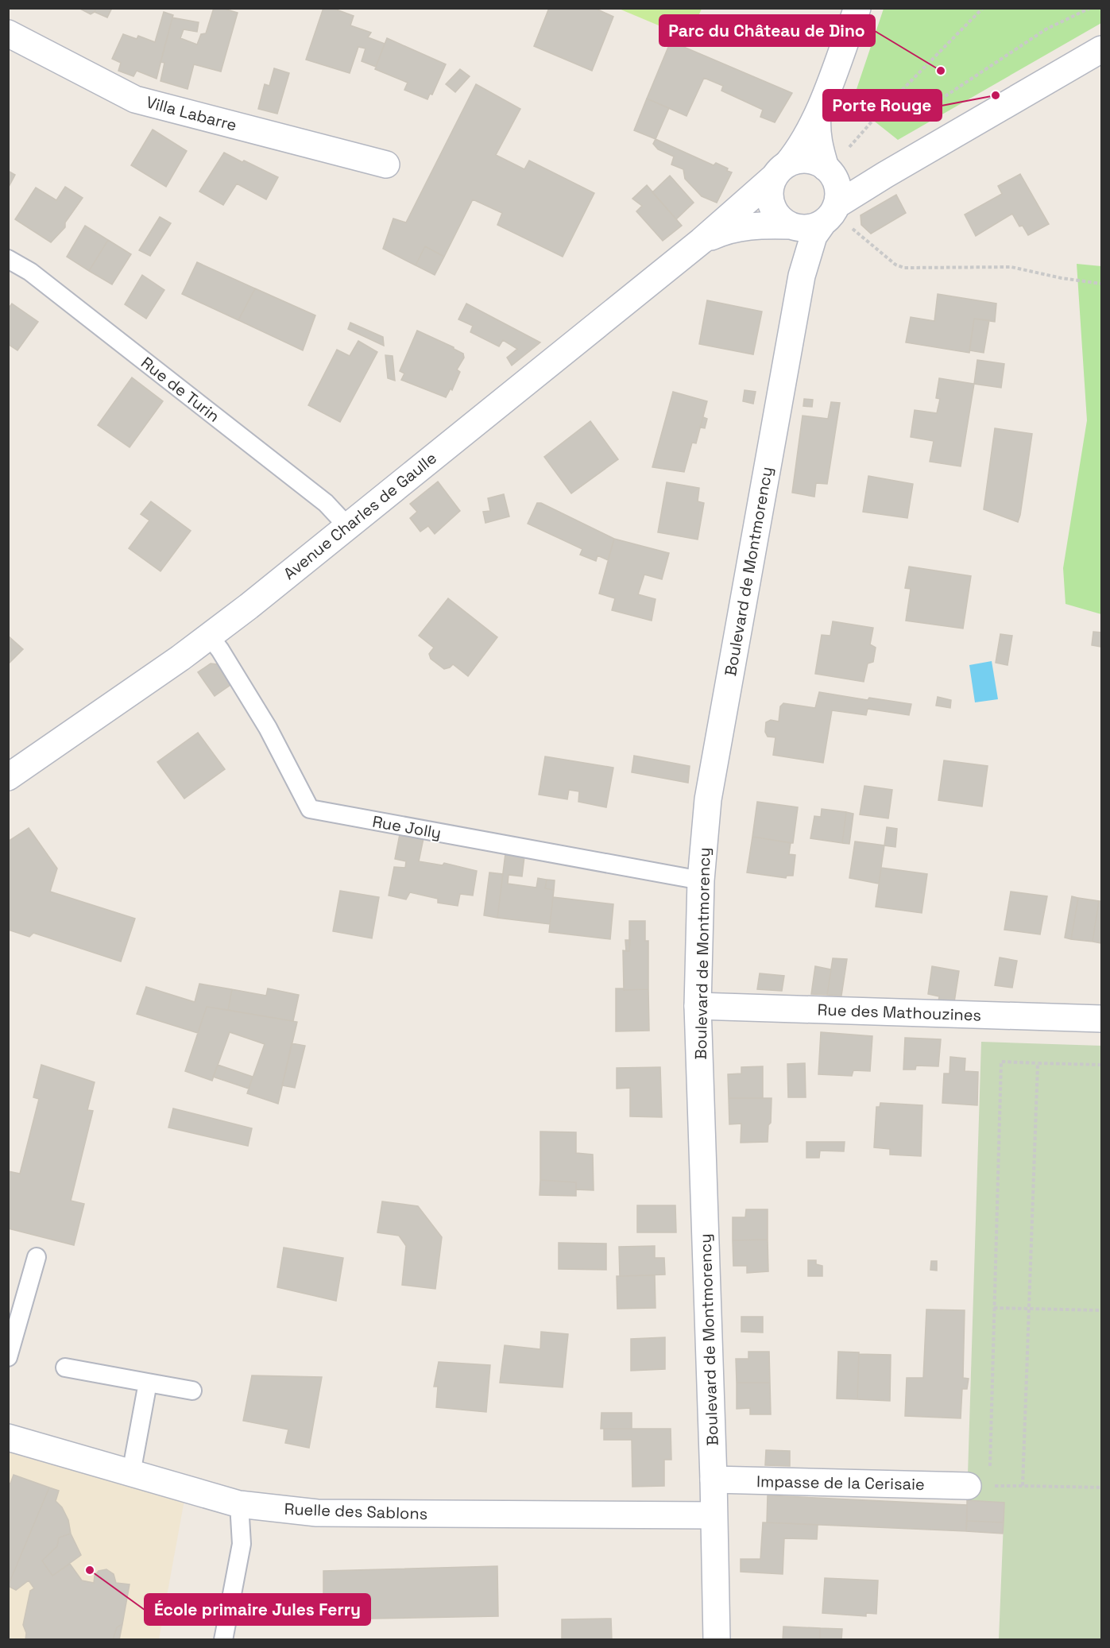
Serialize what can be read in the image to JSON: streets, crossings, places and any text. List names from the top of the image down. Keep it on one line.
{"streets":{"street":["Villa Labarre","Avenue Charles de Gaulle","Boulevard de Montmorency","Rue des Mathouzines","Impasse de la Cerisaie","Ruelle des Sablons"],"lane":["Rue de Turin","Rue Jolly"]},"crossings":[["Rue de Turin","Avenue Charles de Gaulle"],["Avenue Charles de Gaulle","Boulevard de Montmorency"],["Avenue Charles de Gaulle","Rue Jolly"],["Boulevard de Montmorency","Rue Jolly"],["Boulevard de Montmorency","Rue des Mathouzines"],["Boulevard de Montmorency","Impasse de la Cerisaie"],["Boulevard de Montmorency","Ruelle des Sablons"]],"places":["Parc du Château de Dino","Porte Rouge","École primaire Jules Ferry"]}
